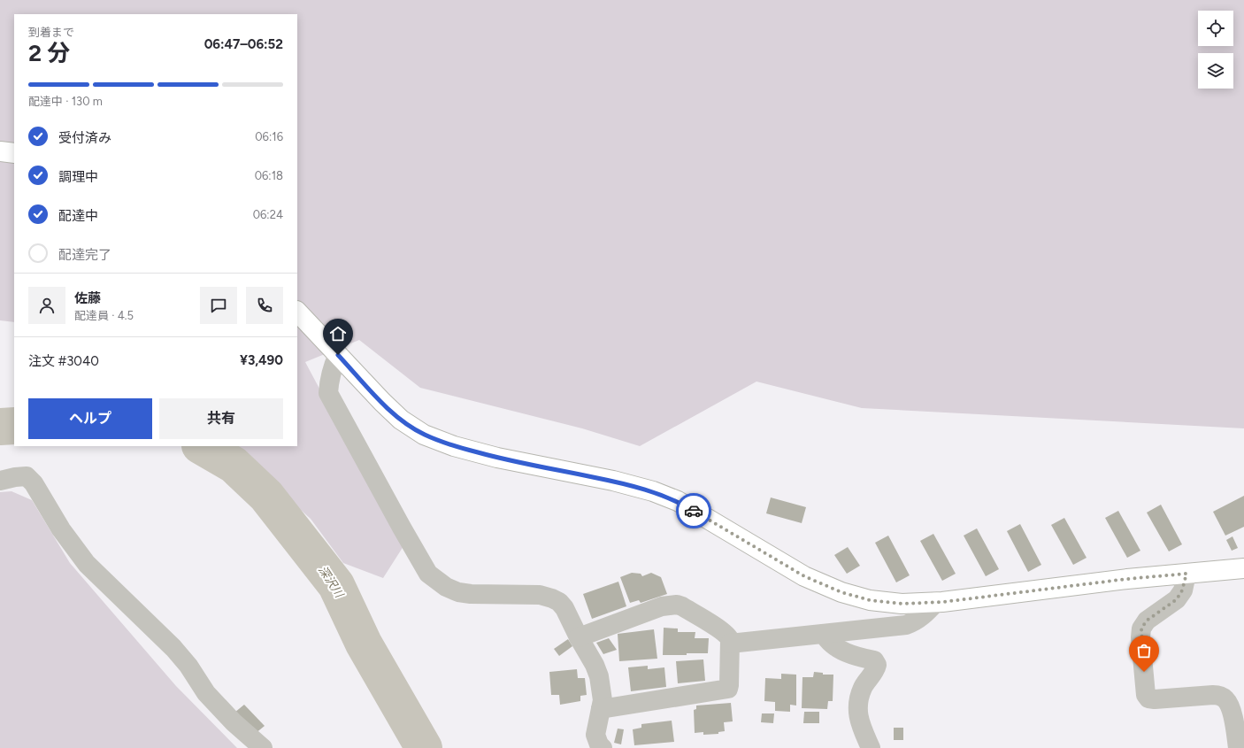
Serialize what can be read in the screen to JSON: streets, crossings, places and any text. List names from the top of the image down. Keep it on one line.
{"water":["深沢川"],"page":{"heading":["2 分","到着まで","06:47–06:52"],"panel":["佐藤","配達員 · 4.5","注文 #3040","¥3,490"],"bar":"配達中 · 130 m","list":[["受付済み","06:16"],["調理中","06:18"],["配達中","06:24"],"配達完了"],"buttons":["ヘルプ","共有"]}}
